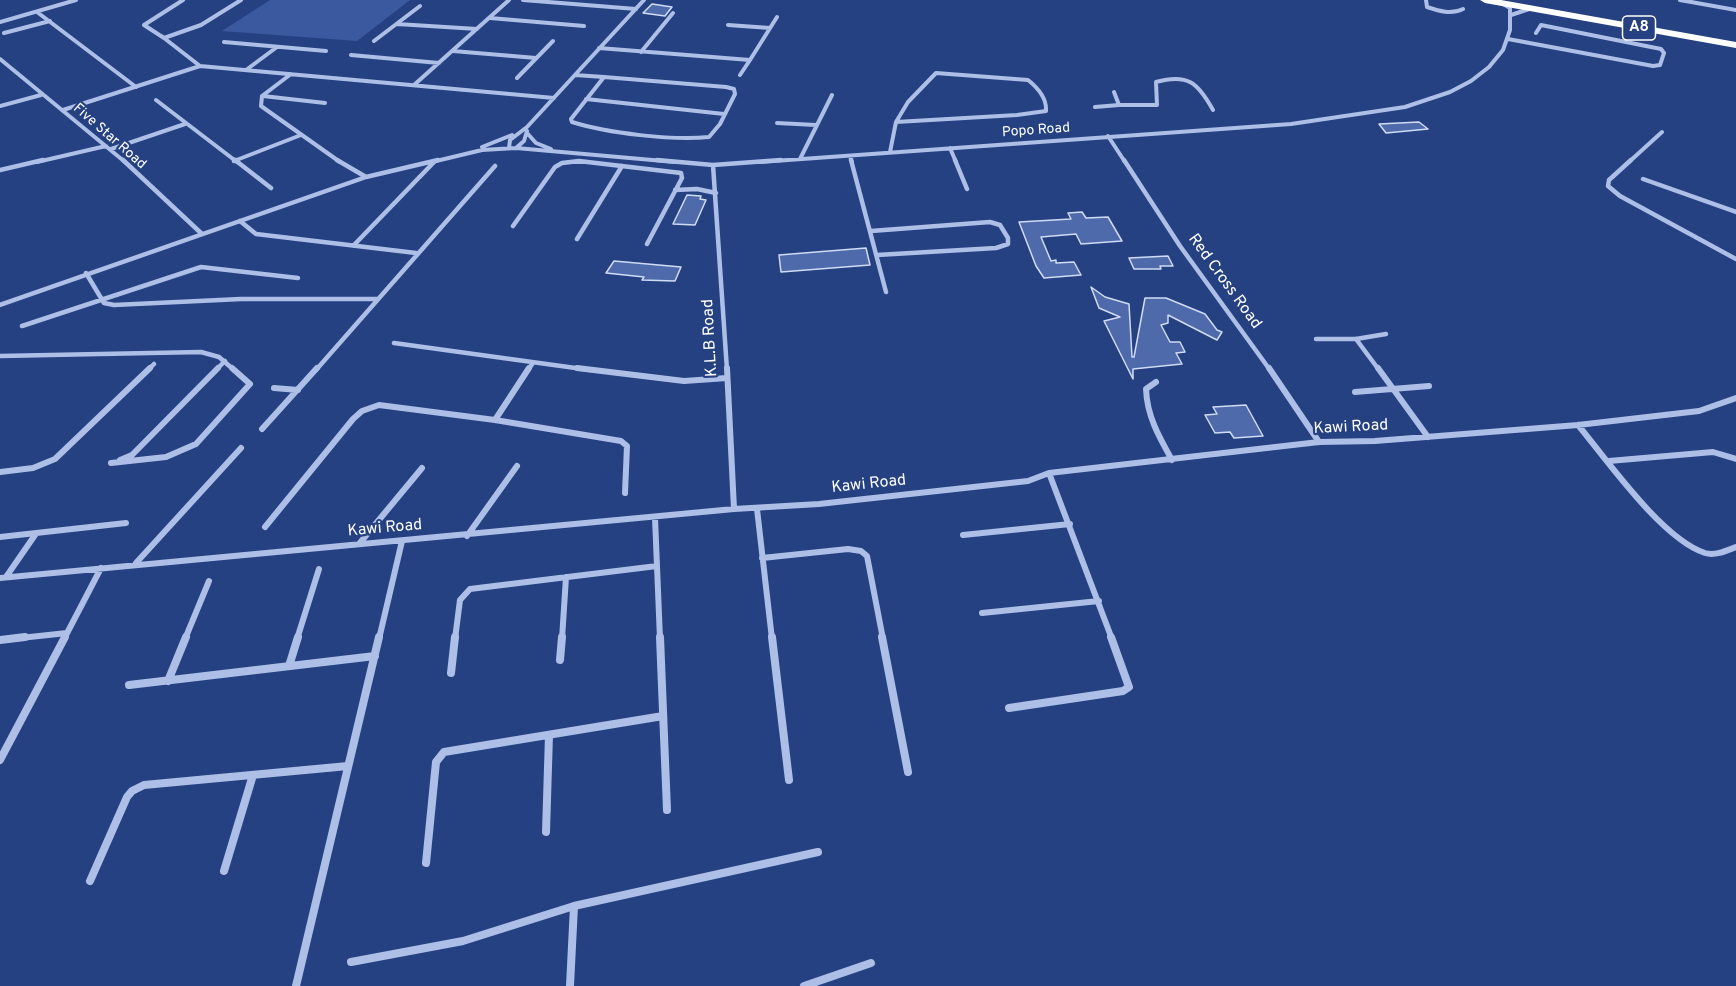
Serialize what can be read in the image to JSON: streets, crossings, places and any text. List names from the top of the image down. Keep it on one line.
{"streets":{"highway":["A8"],"street":["Popo Road","Five Star Road","Red Cross Road","K.L.B Road","Kawi Road"]},"crossings":[["Popo Road","Red Cross Road"],["Popo Road","K.L.B Road"],["Red Cross Road","Kawi Road"],["K.L.B Road","Kawi Road"]]}
